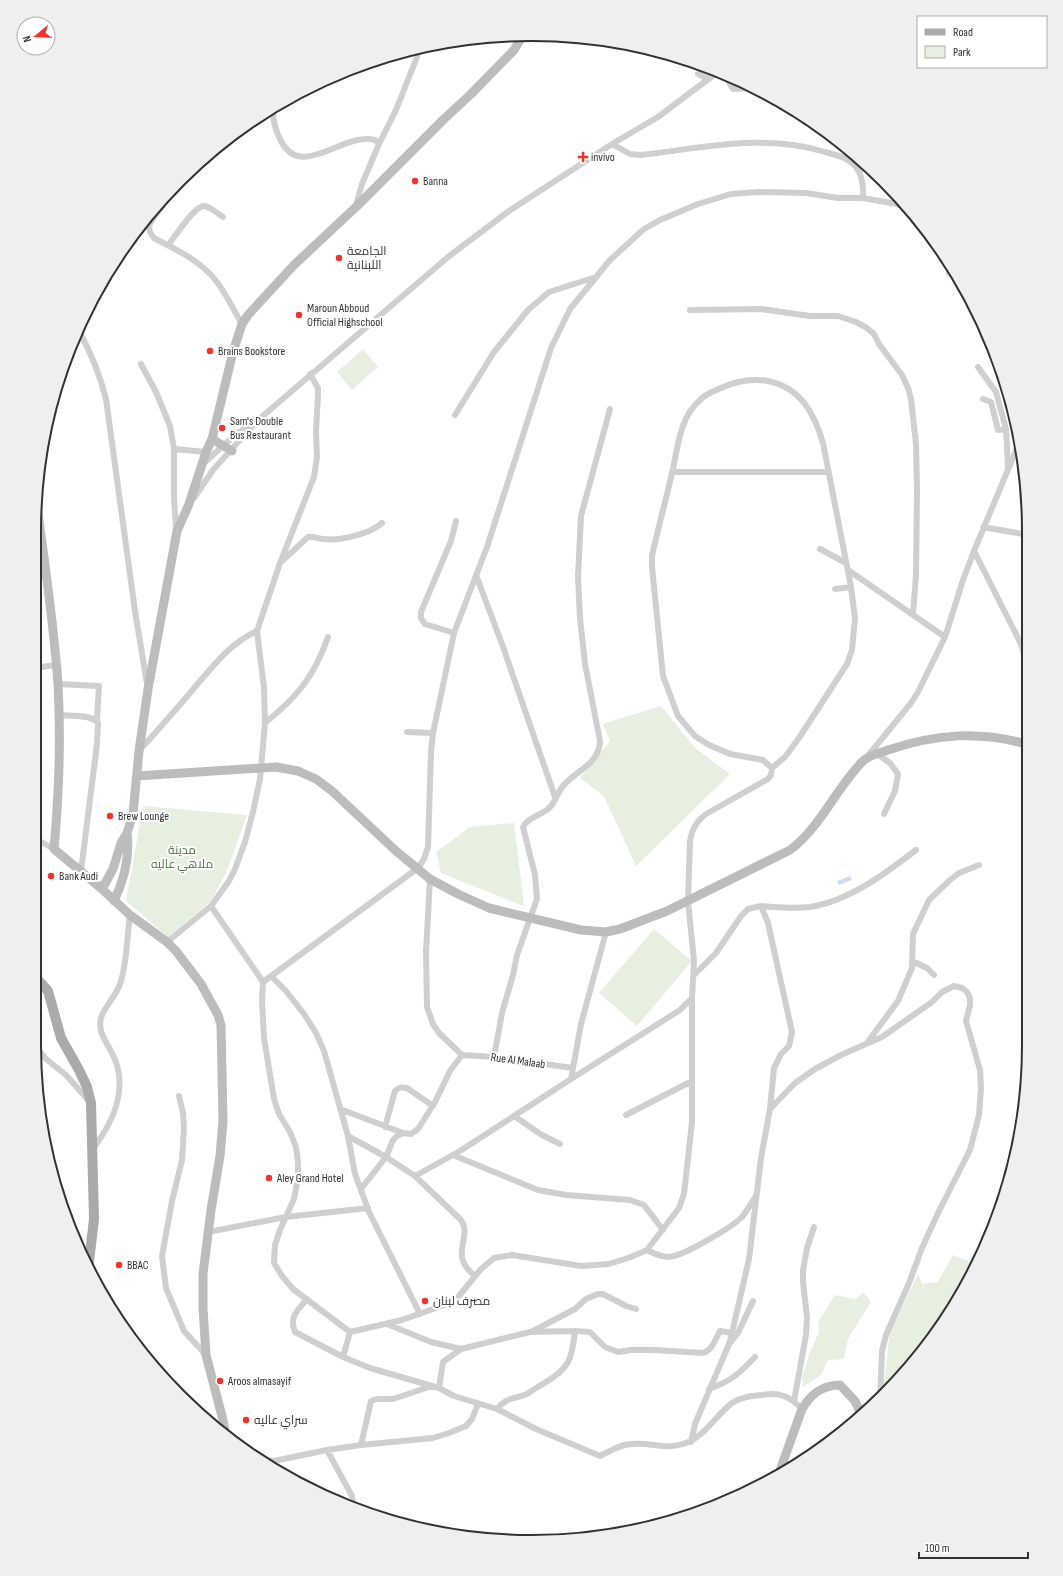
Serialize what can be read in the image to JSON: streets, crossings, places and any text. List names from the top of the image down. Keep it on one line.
{"streets":{"street":["Rue Al Malaab"]},"parks":["مدينة ملاهي عاليه"],"places":{"health":["invivo"],"other":["Banna","الجامعة اللبنانية","Maroun Abboud Official Highschool","Brains Bookstore","Sam's Double Bus Restaurant","Brew Lounge","Bank Audi","Aley Grand Hotel","BBAC","مصرف لبنان","Aroos almasayif","سراي عاليه"]},"legend":["Road","Park"],"scale_bar":"100 m","north":"left"}
